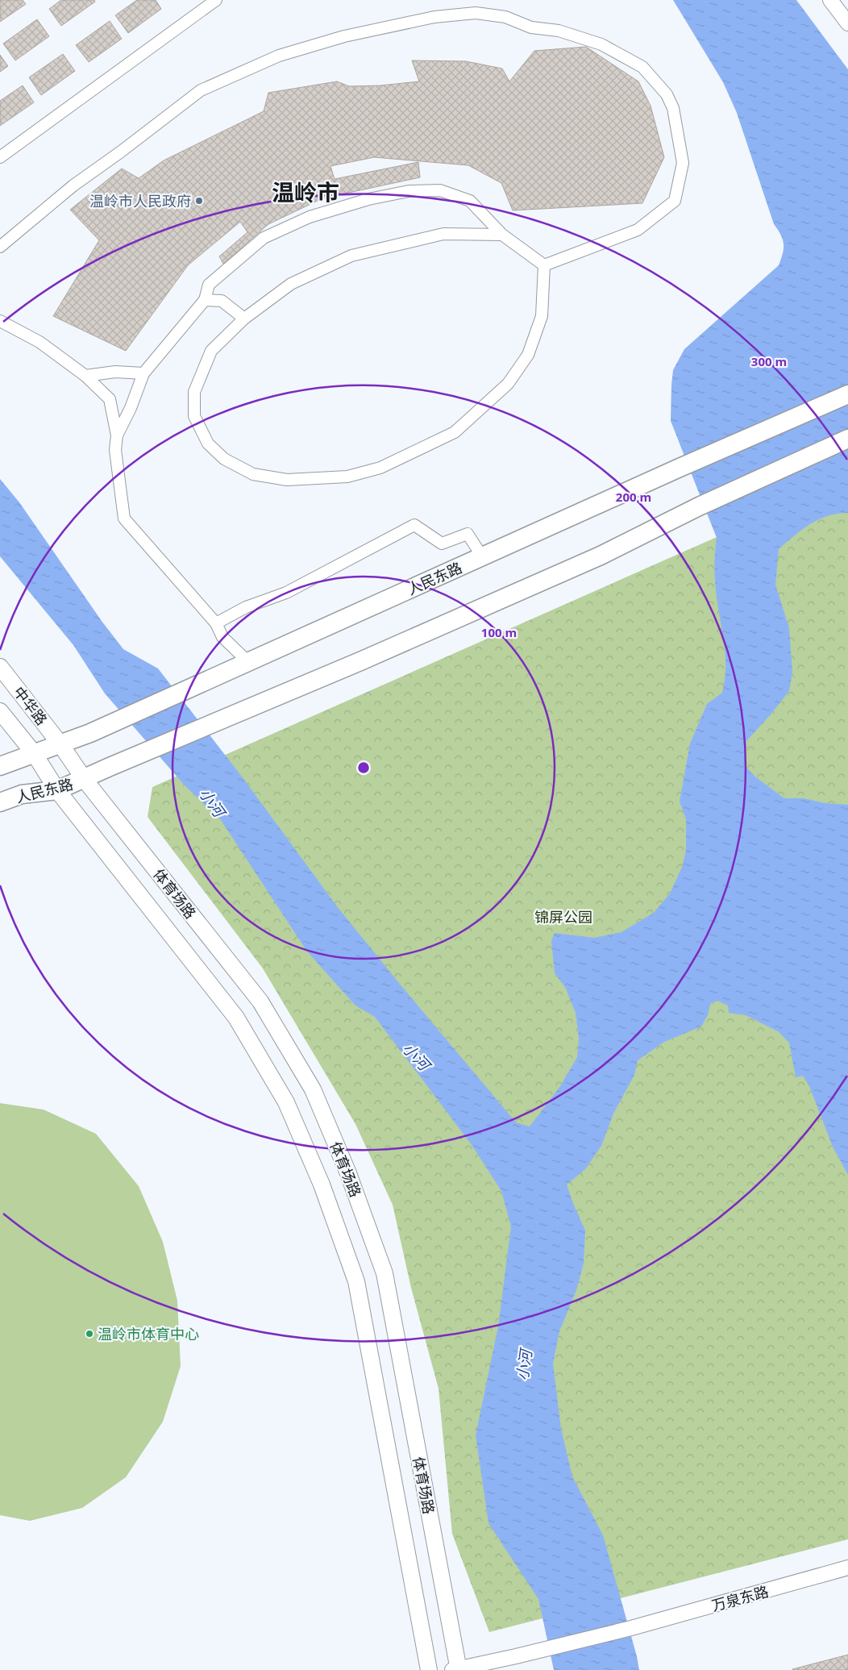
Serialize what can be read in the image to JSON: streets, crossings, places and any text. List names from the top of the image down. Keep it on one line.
{"streets":{"main road":["人民东路","中华路","体育场路"],"street":["万泉东路"]},"crossings":[["人民东路","中华路"],["人民东路","体育场路"],["中华路","体育场路"],["体育场路","万泉东路"]],"districts":["温岭市"],"water":["小河"],"parks":["锦屏公园"],"places":["温岭市人民政府","温岭市体育中心"],"rings":["300 m","200 m","100 m"]}
